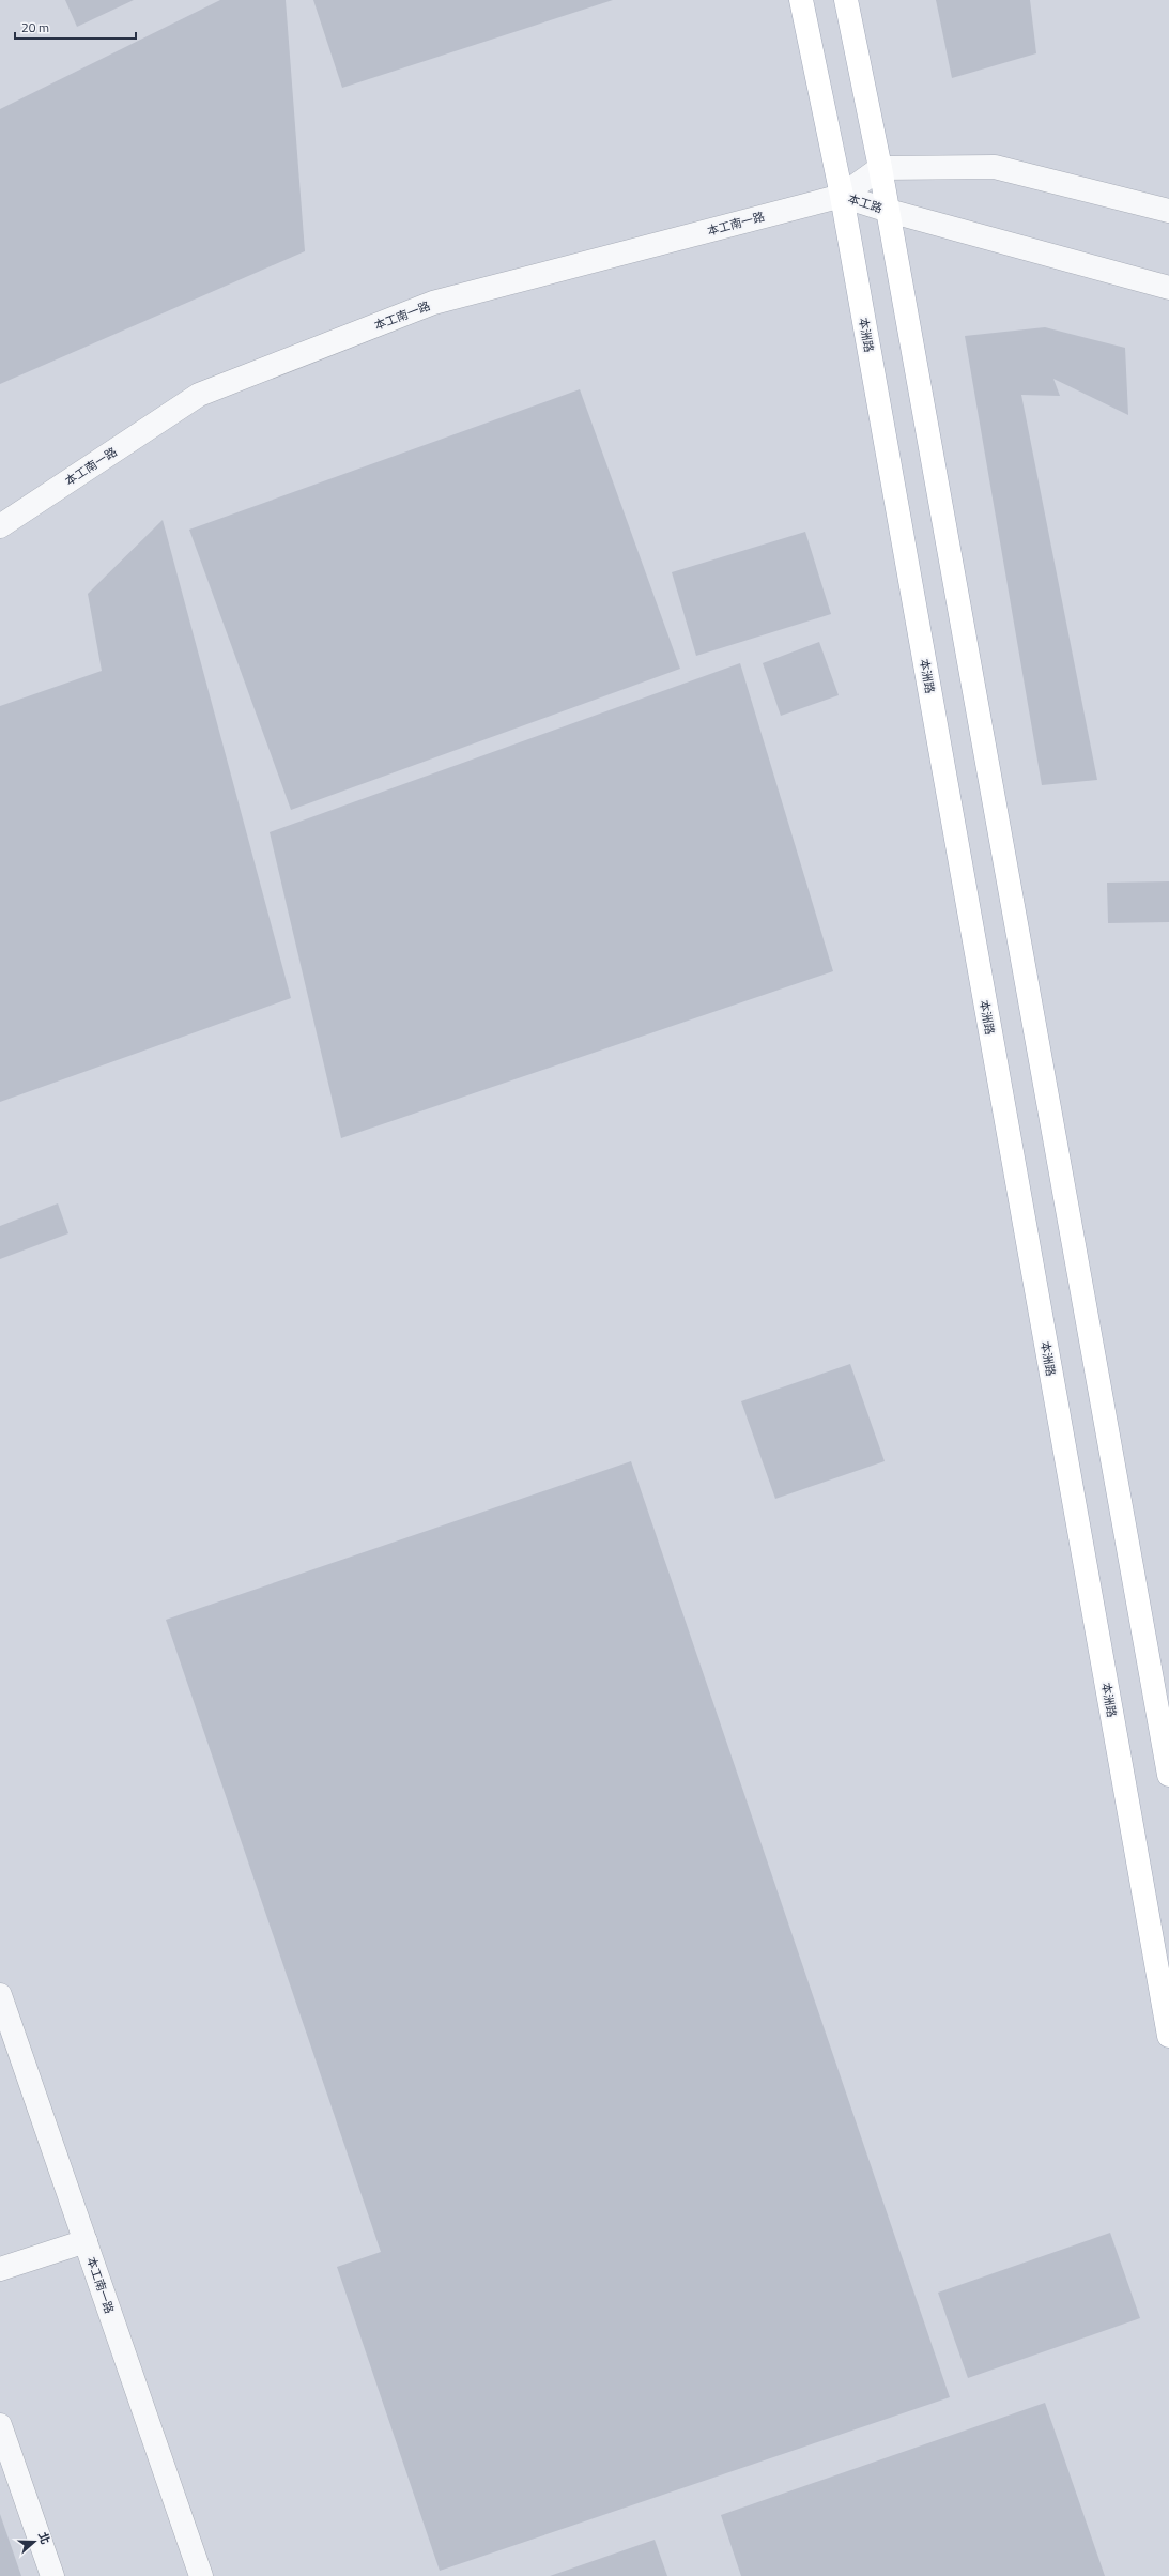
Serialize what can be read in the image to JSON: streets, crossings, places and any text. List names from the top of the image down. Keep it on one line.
{"streets":{"main road":["本洲路"],"street":["本工路","本工南一路"]},"crossings":[["本工路","本工南一路"],["本工路","本洲路"],["本工南一路","本洲路"]],"scale_bar":"20 m","north":"right"}
